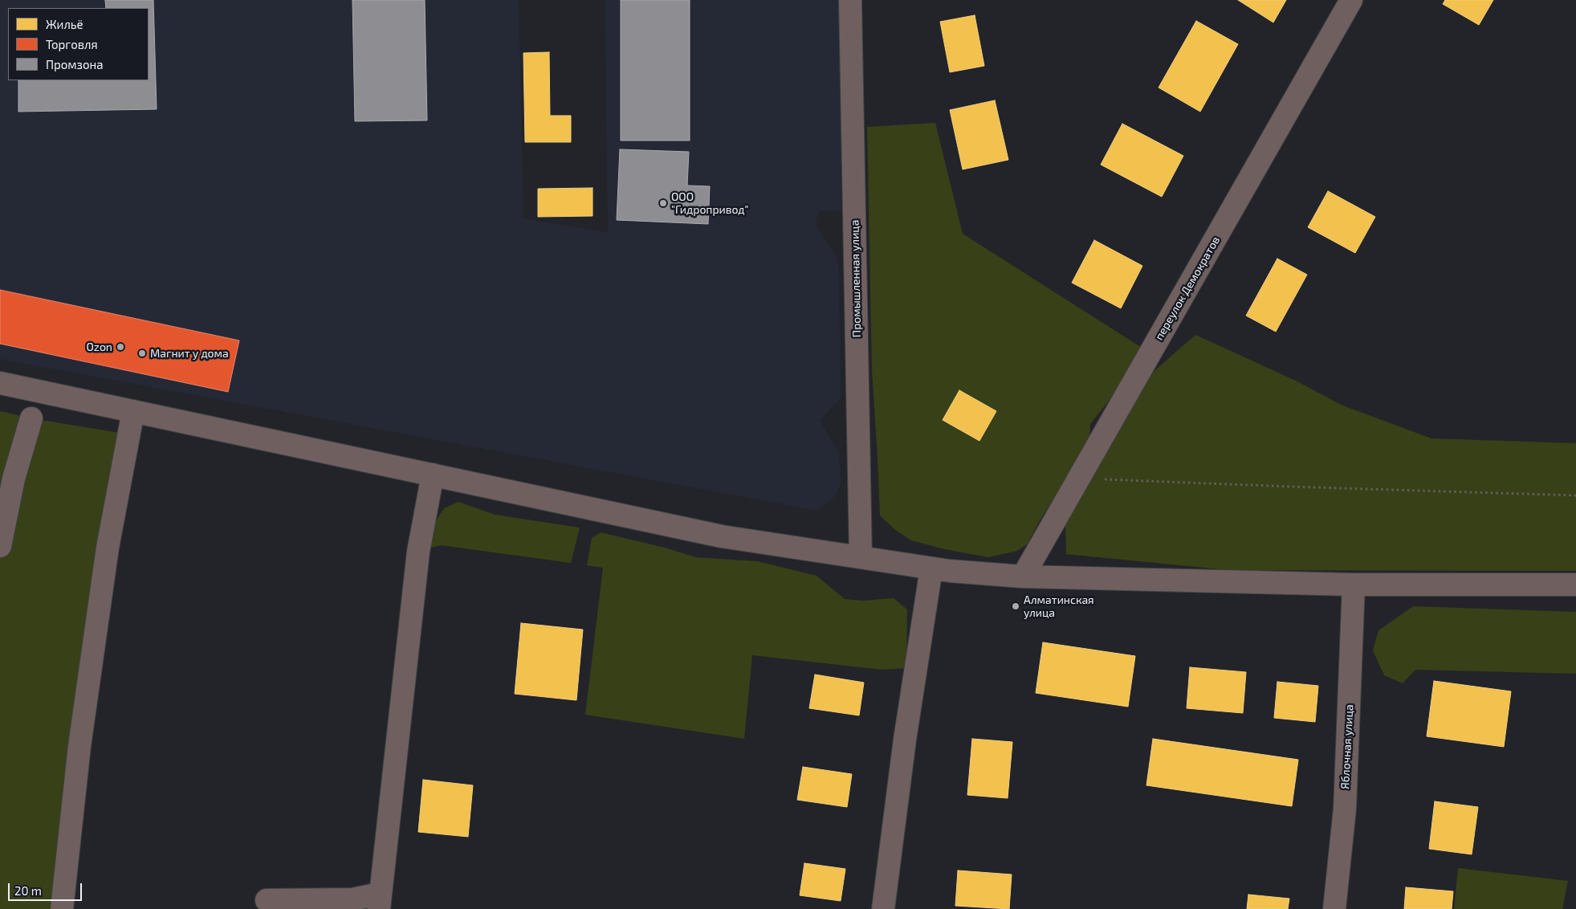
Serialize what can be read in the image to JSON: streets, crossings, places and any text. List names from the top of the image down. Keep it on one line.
{"streets":{"street":["Промышленная улица","переулок Демократов","Яблочная улица"]},"places":["ООО \"Гидропривод\"","Ozon","Магнит у дома","Алматинская улица"],"legend":["Жильё","Торговля","Промзона"],"scale_bar":"20 m"}
